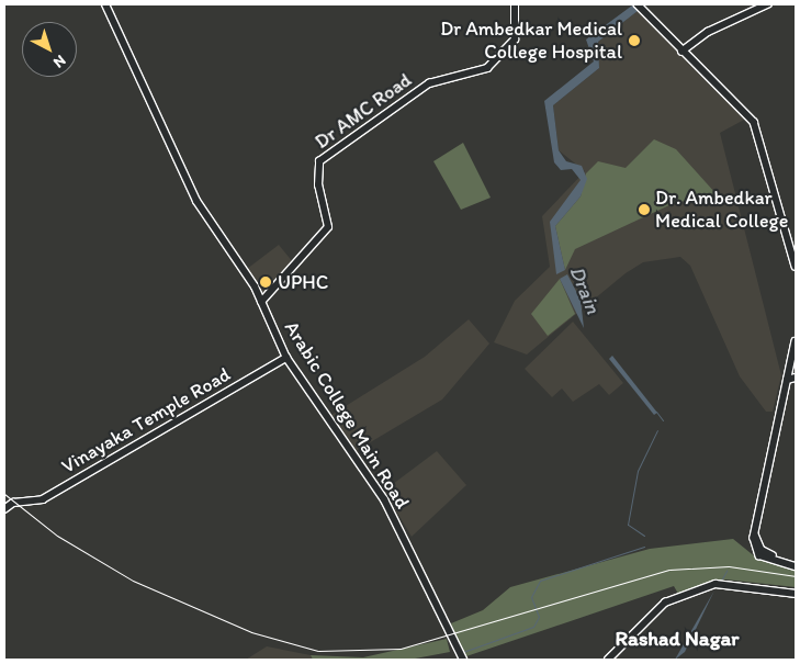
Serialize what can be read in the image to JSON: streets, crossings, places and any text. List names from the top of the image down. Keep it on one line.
{"streets":{"main road":["Arabic College Main Road"],"street":["Dr AMC Road","Vinayaka Temple Road"]},"crossings":[["Dr AMC Road","Arabic College Main Road"],["Arabic College Main Road","Vinayaka Temple Road"]],"districts":["Rashad Nagar"],"water":["Drain"],"places":["Dr Ambedkar Medical College Hospital","Dr. Ambedkar Medical College","UPHC"],"north":"bottom right"}
